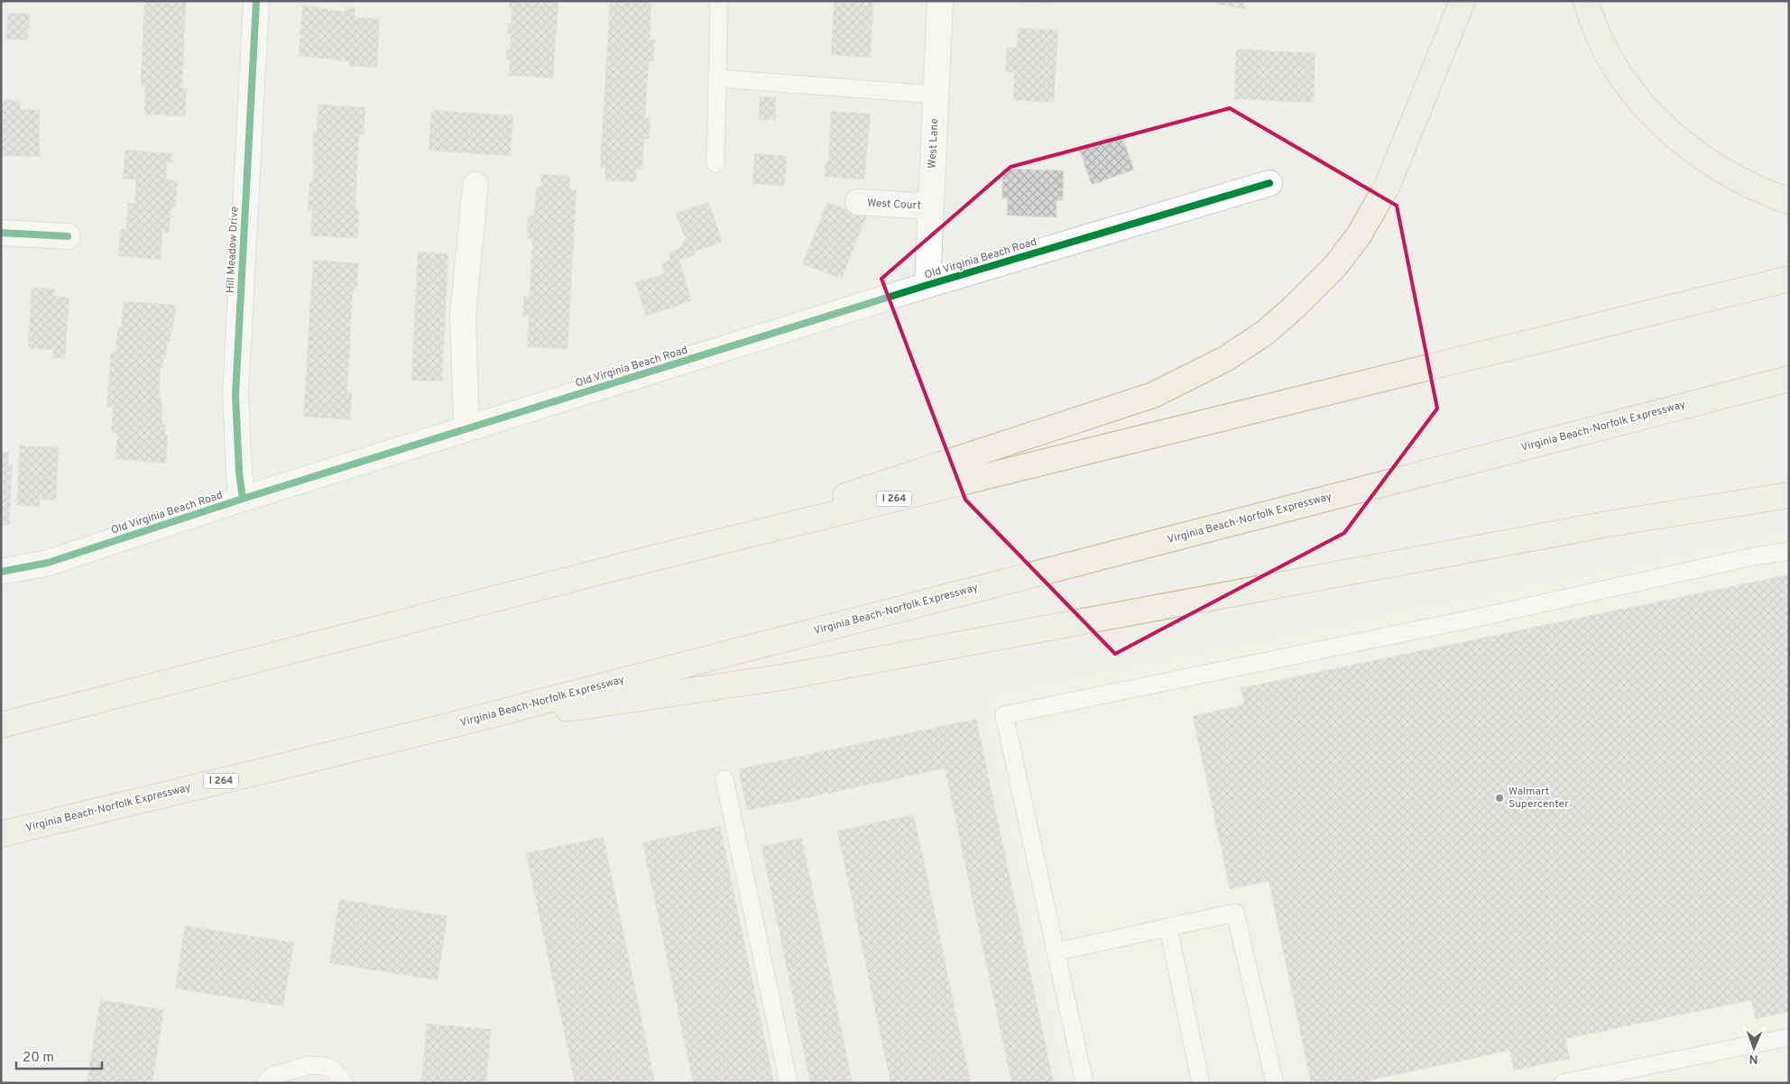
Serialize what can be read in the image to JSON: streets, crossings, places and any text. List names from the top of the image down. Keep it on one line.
{"streets":{"highway":["Virginia Beach-Norfolk Expressway","I 264"],"street":["West Lane","West Court","Hill Meadow Drive","Old Virginia Beach Road"]},"crossings":[["West Lane","West Court"],["West Lane","Old Virginia Beach Road"],["Hill Meadow Drive","Old Virginia Beach Road"]],"places":["Walmart Supercenter"],"scale_bar":"20 m","north":"bottom"}
